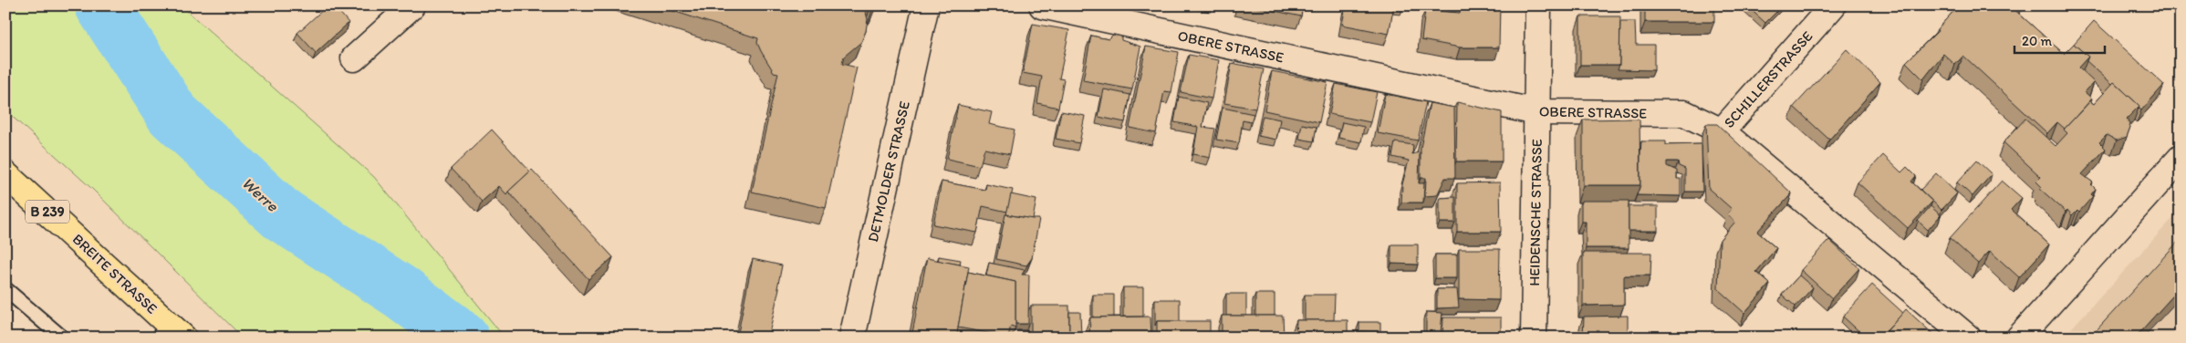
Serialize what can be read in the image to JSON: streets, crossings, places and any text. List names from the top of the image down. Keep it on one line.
{"streets":{"main road":["B 239","BREITE STRASSE"],"street":["OBERE STRASSE","SCHILLERSTRASSE","DETMOLDER STRASSE","HEIDENSCHE STRASSE"]},"crossings":[["OBERE STRASSE","SCHILLERSTRASSE"],["OBERE STRASSE","HEIDENSCHE STRASSE"]],"water":["Werre"],"scale_bar":"20 m"}
